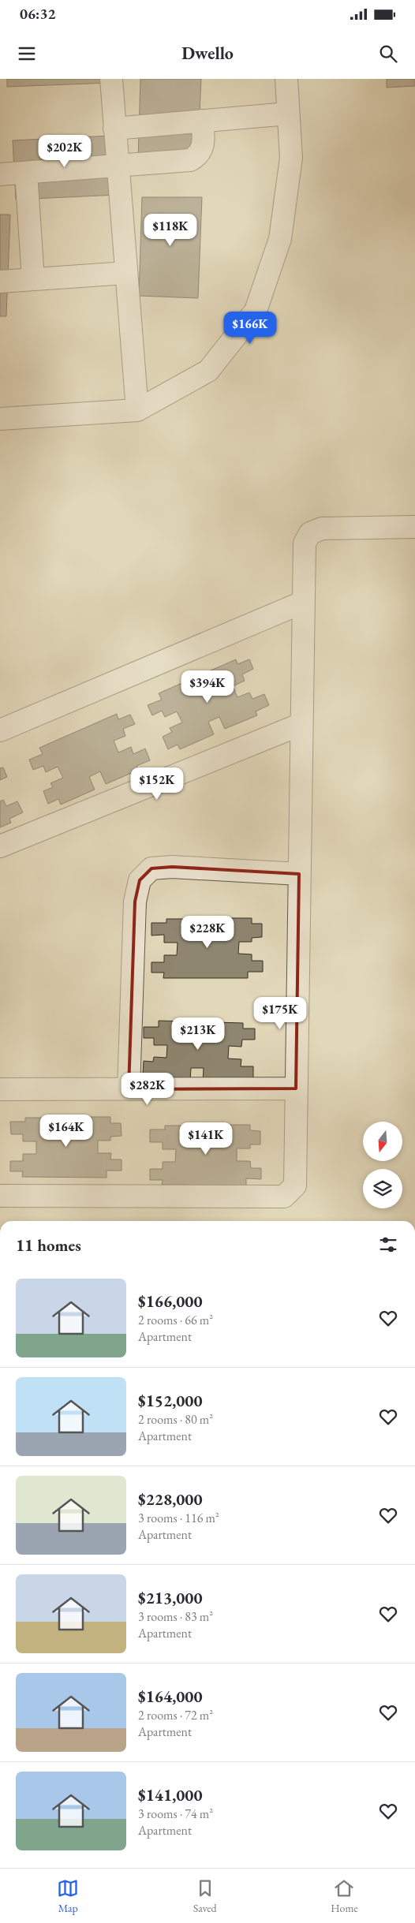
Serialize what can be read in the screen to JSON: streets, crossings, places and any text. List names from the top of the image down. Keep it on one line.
{"north":"bottom","page":{"status":"06:32","header":"Dwello","price":["$202K","$118K","$166K","$394K","$152K","$228K","$175K","$213K","$282K","$164K","$141K"],"heading":"11 homes","list":[{"name":"$166,000","note":"2 rooms · 66 m² · Apartment"},{"name":"$152,000","note":"2 rooms · 80 m² · Apartment"},{"name":"$228,000","note":"3 rooms · 116 m² · Apartment"},{"name":"$213,000","note":"3 rooms · 83 m² · Apartment"},{"name":"$164,000","note":"2 rooms · 72 m² · Apartment"},{"name":"$141,000","note":"3 rooms · 74 m² · Apartment"}],"tabs":["Map","Saved","Home"]}}
